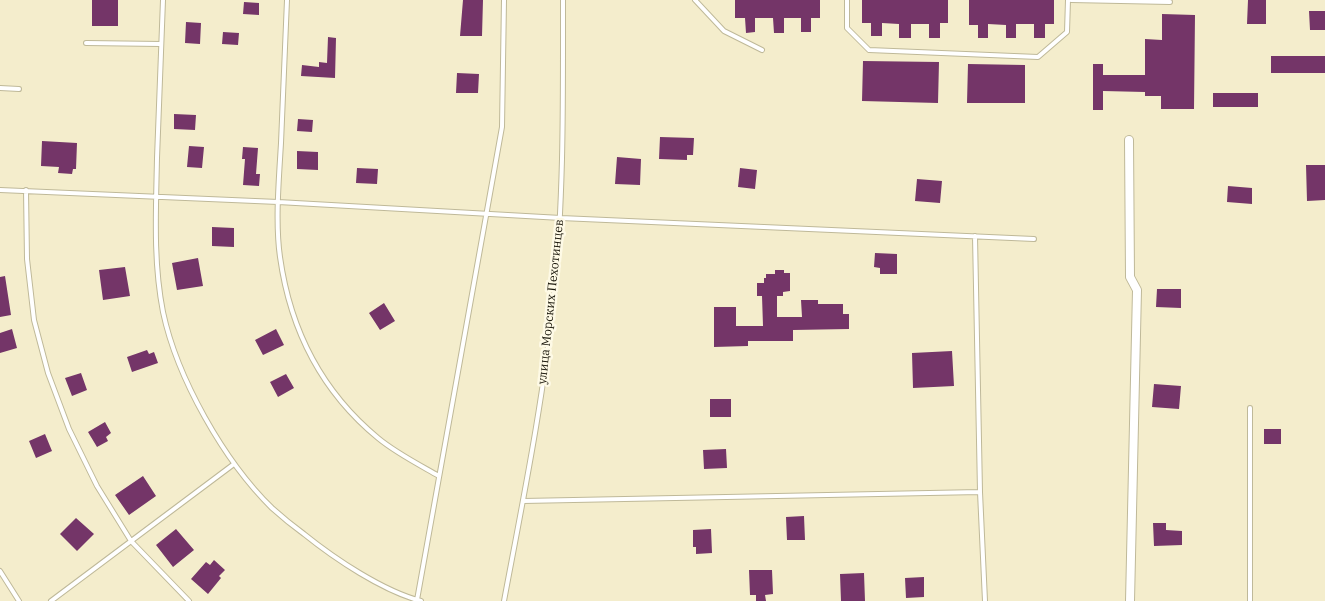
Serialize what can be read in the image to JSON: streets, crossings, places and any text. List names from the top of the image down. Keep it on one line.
{"streets":{"lane":["улица Морских Пехотинцев"]}}
